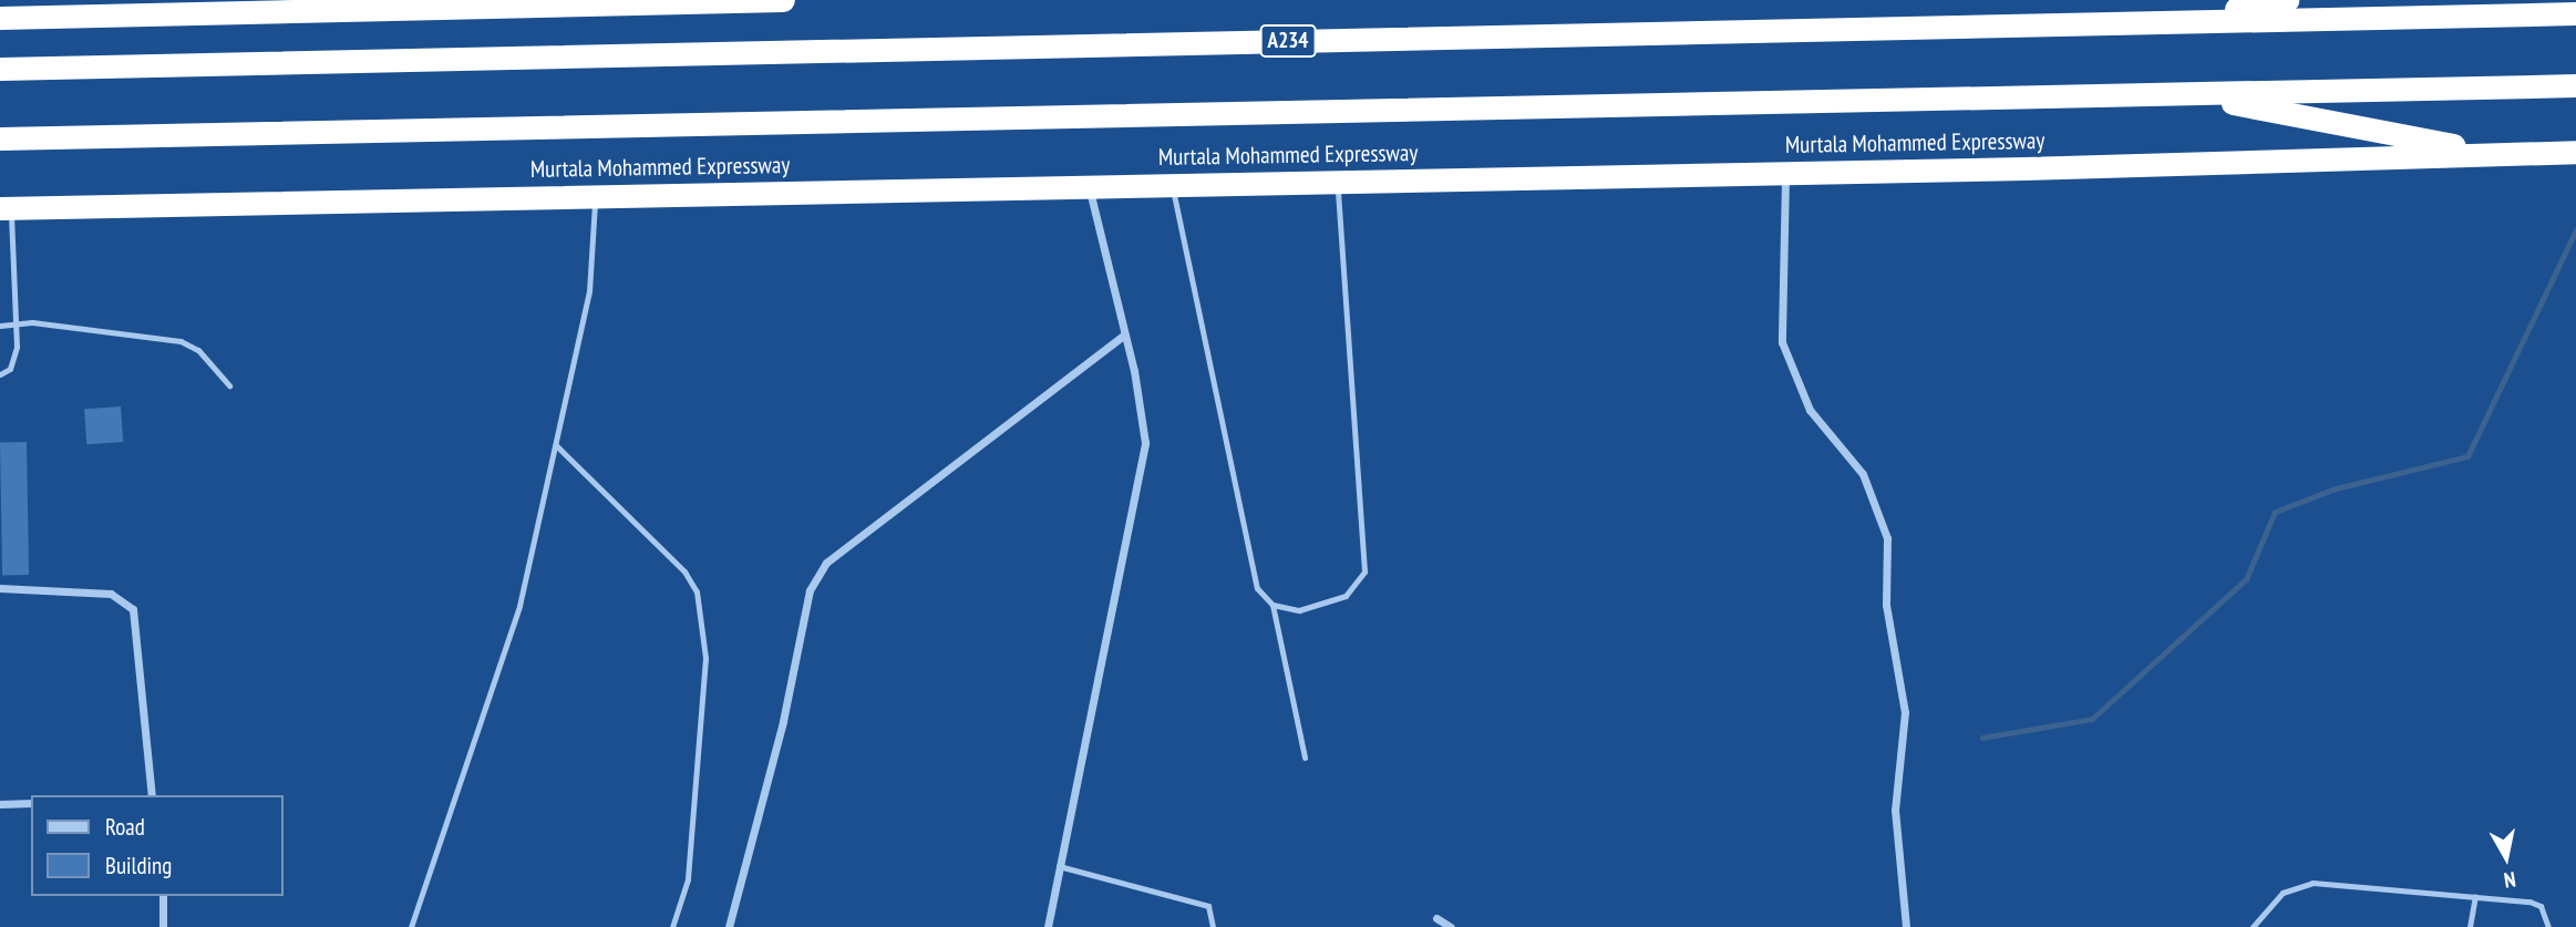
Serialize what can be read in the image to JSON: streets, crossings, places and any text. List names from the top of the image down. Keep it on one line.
{"streets":{"highway":["A234","Murtala Mohammed Expressway"]},"legend":["Road","Building"],"north":"bottom"}
